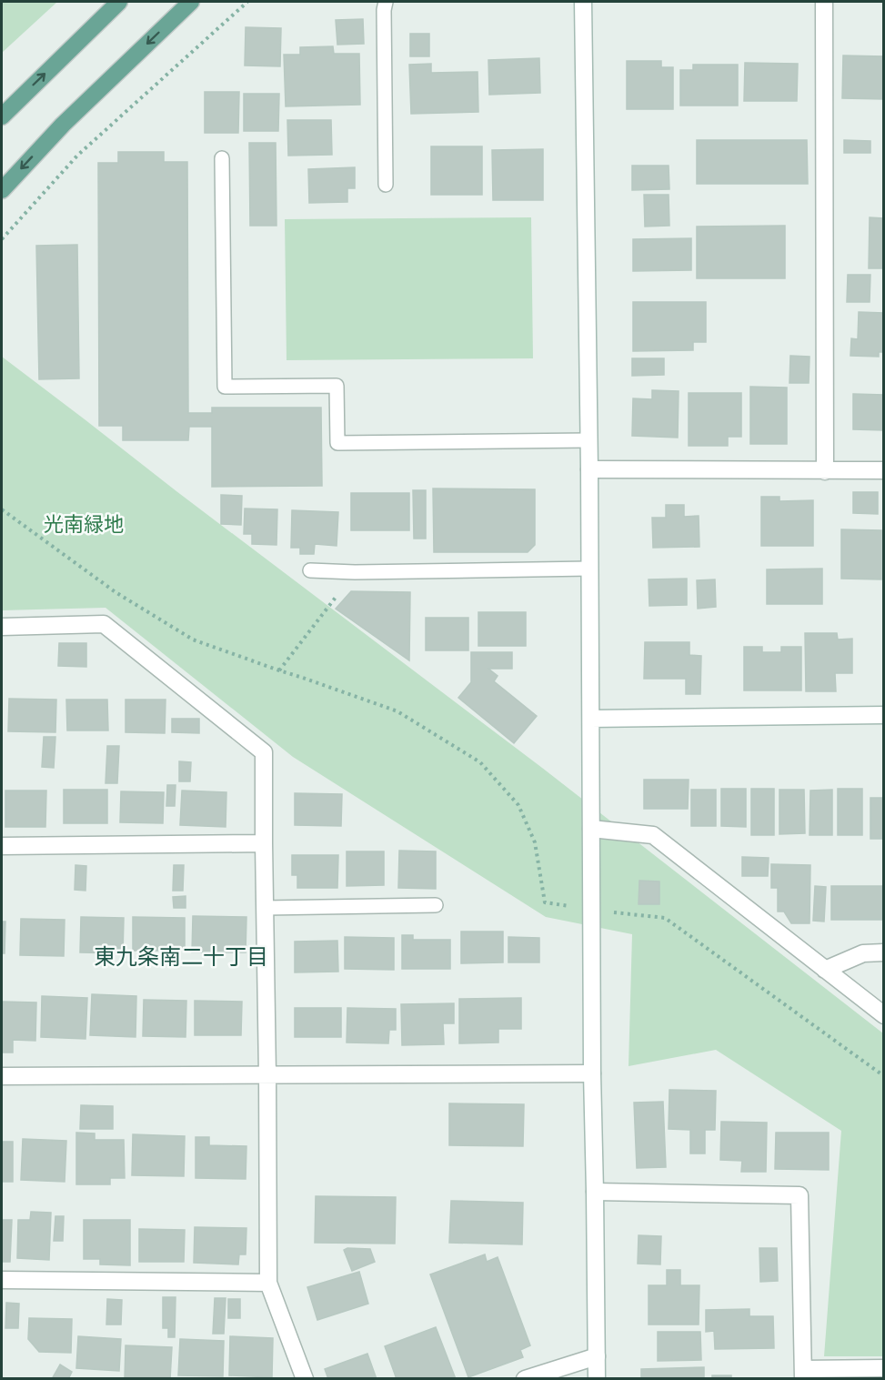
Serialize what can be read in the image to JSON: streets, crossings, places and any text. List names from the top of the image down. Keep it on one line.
{"districts":["東九条南二十丁目"],"parks":["光南緑地"]}
